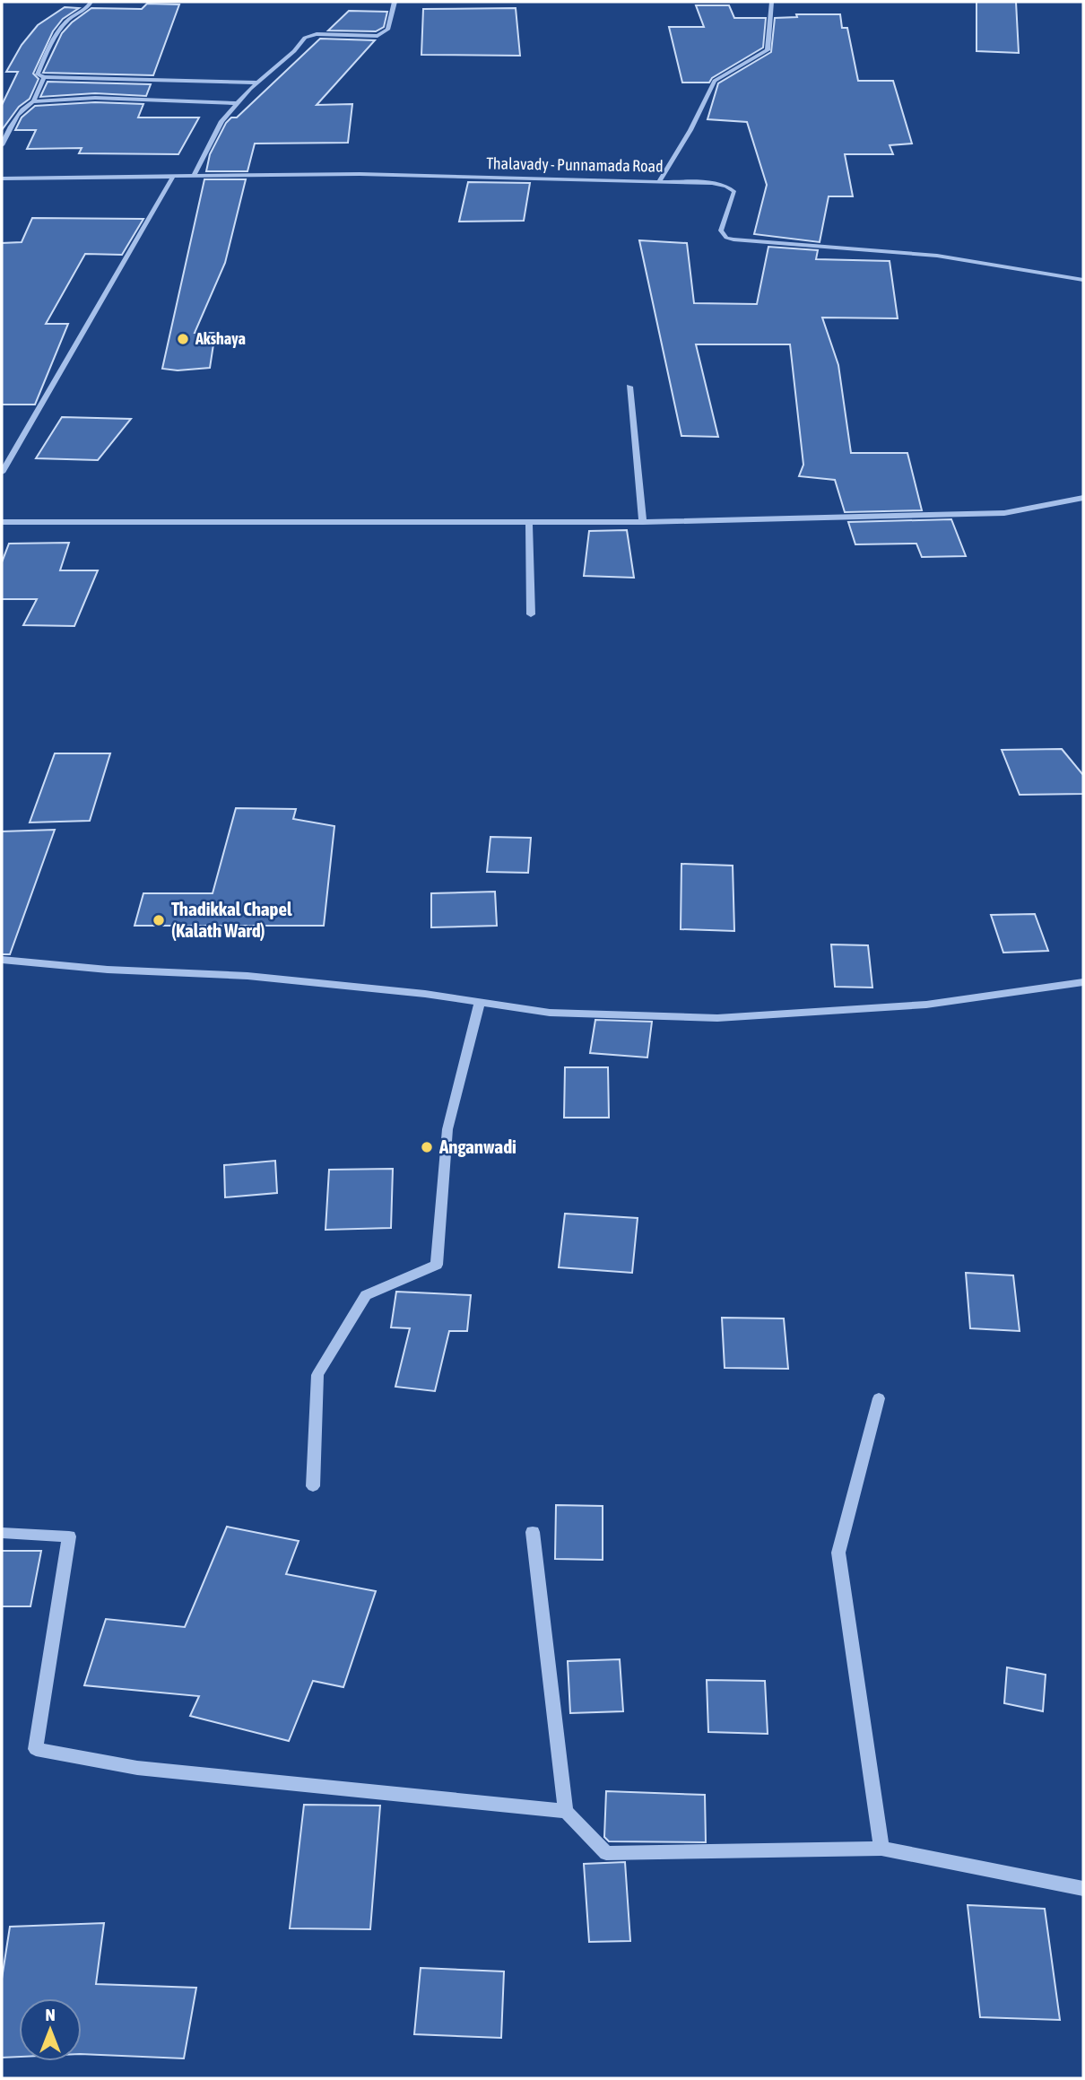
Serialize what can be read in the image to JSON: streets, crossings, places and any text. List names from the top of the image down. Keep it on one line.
{"streets":{"street":["Thalavady - Punnamada Road"]},"places":["Akshaya","Thadikkal Chapel (Kalath Ward)","Anganwadi"],"north":"top"}
